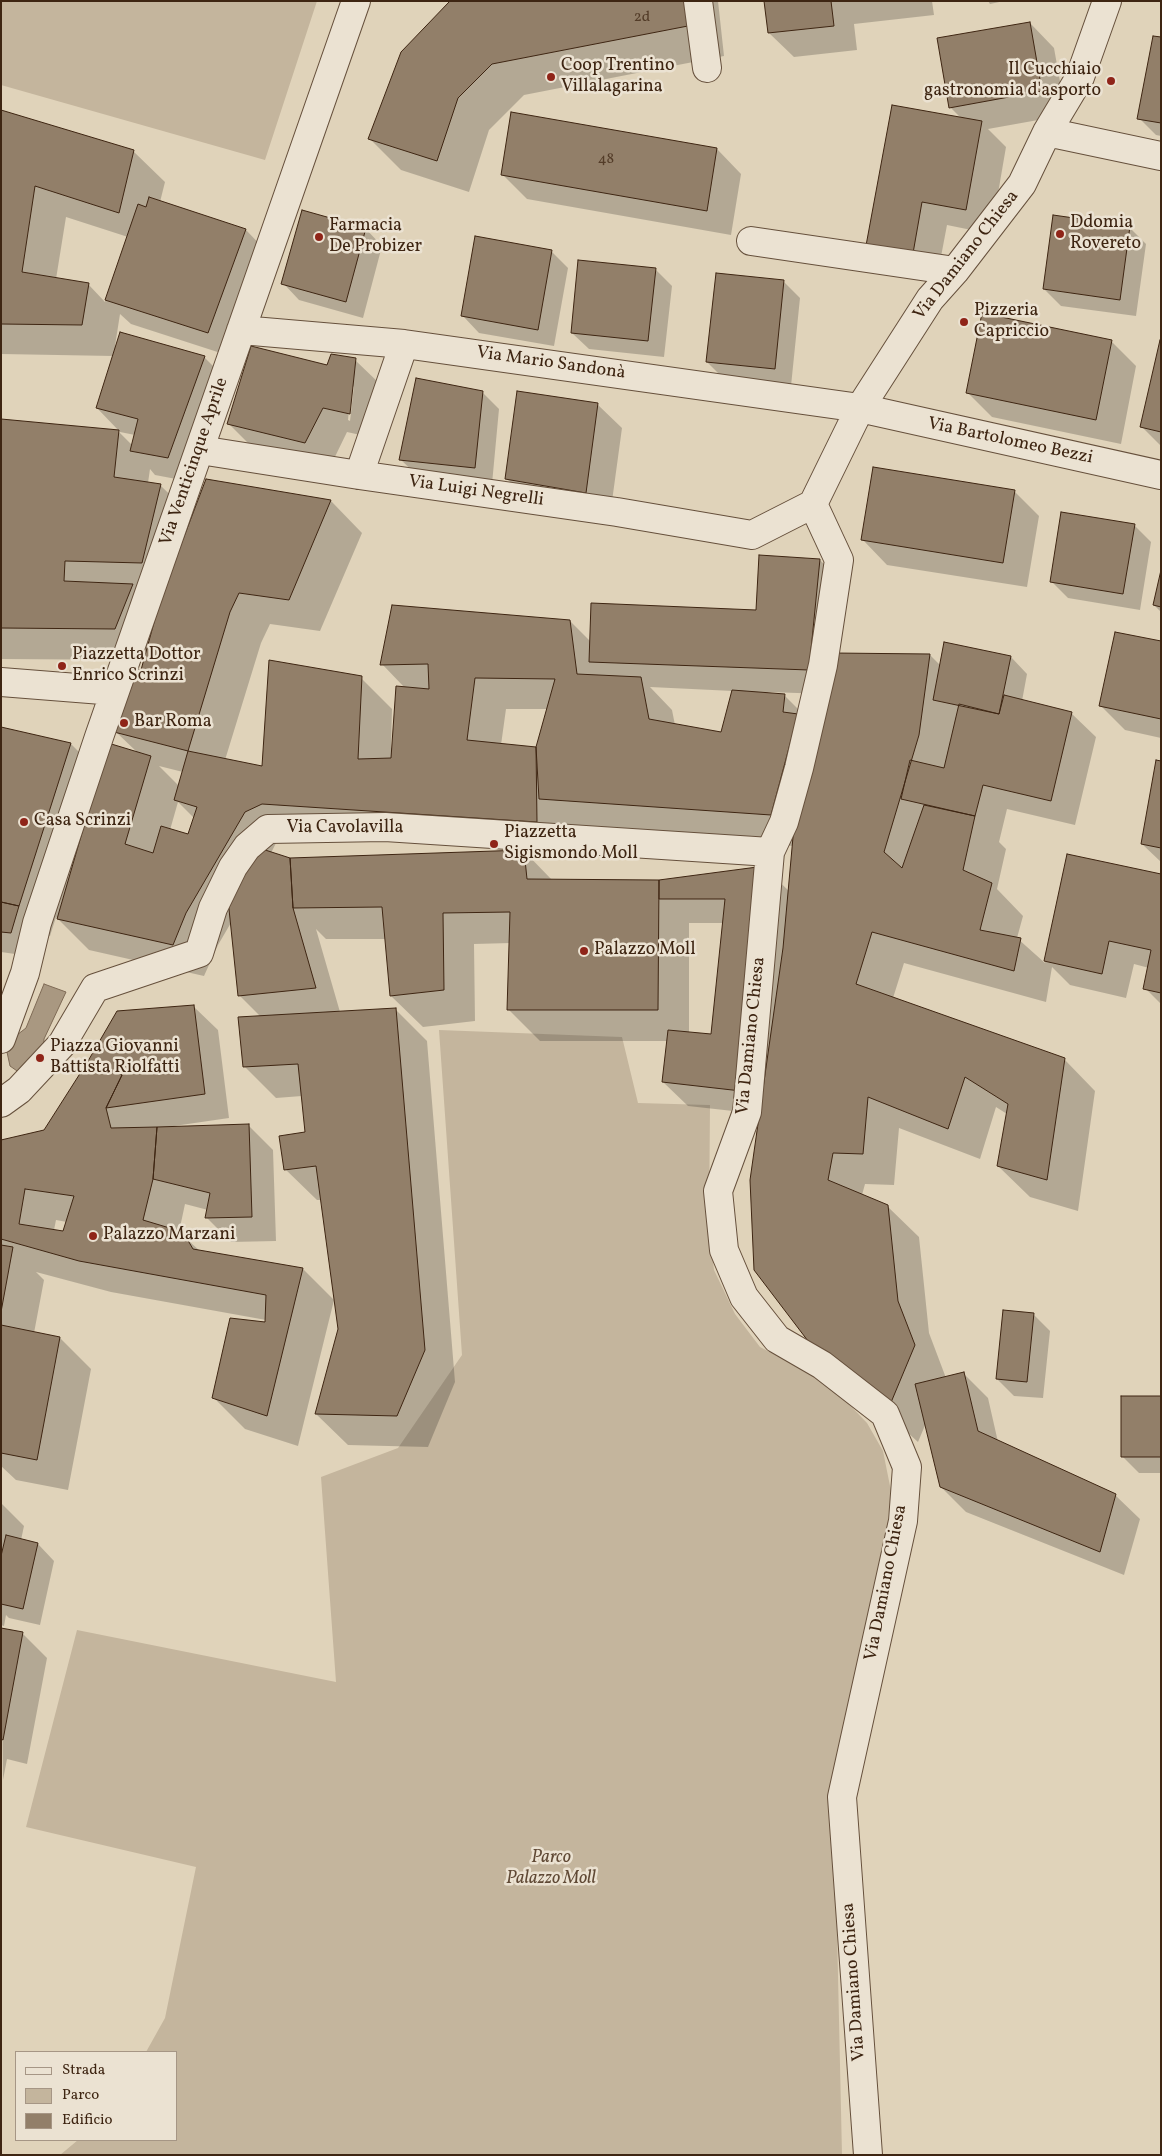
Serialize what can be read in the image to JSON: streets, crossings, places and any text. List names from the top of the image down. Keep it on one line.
{"streets":{"street":["Via Damiano Chiesa","Via Mario Sandonà","Via Bartolomeo Bezzi","Via Venticinque Aprile","Via Luigi Negrelli","Via Cavolavilla"]},"crossings":[["Via Damiano Chiesa","Via Mario Sandonà"],["Via Damiano Chiesa","Via Bartolomeo Bezzi"],["Via Damiano Chiesa","Via Luigi Negrelli"],["Via Damiano Chiesa","Via Cavolavilla"],["Via Mario Sandonà","Via Bartolomeo Bezzi"],["Via Mario Sandonà","Via Venticinque Aprile"],["Via Venticinque Aprile","Via Luigi Negrelli"]],"parks":["Parco Palazzo Moll"],"places":["Coop Trentino Villalagarina","Il Cucchiaio gastronomia d'asporto","Ddomia Rovereto","Farmacia De Probizer","Pizzeria Capriccio","Piazzetta Dottor Enrico Scrinzi","Bar Roma","Casa Scrinzi","Piazzetta Sigismondo Moll","Palazzo Moll","Piazza Giovanni Battista Riolfatti","Palazzo Marzani"],"house_numbers":["2d","48"],"legend":["Strada","Parco","Edificio"]}
